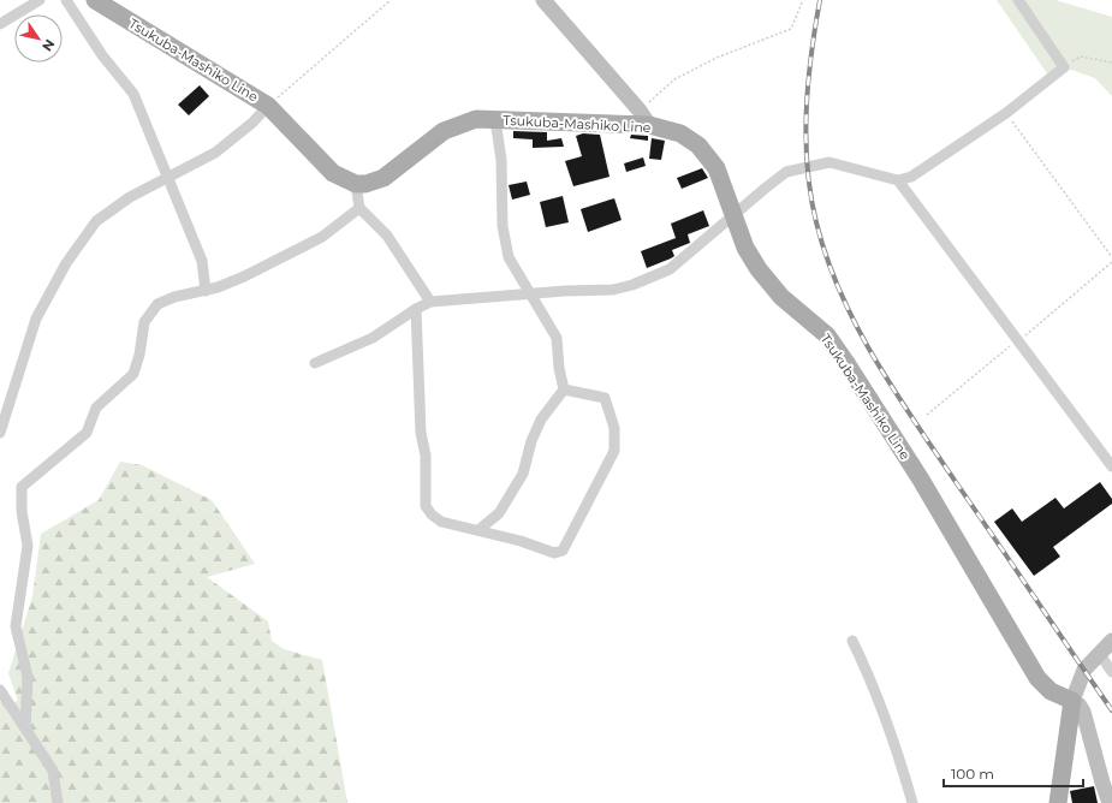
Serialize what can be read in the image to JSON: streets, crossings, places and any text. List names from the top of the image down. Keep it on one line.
{"streets":{"main road":["Tsukuba-Mashiko Line"]},"scale_bar":"100 m","north":"bottom right"}
